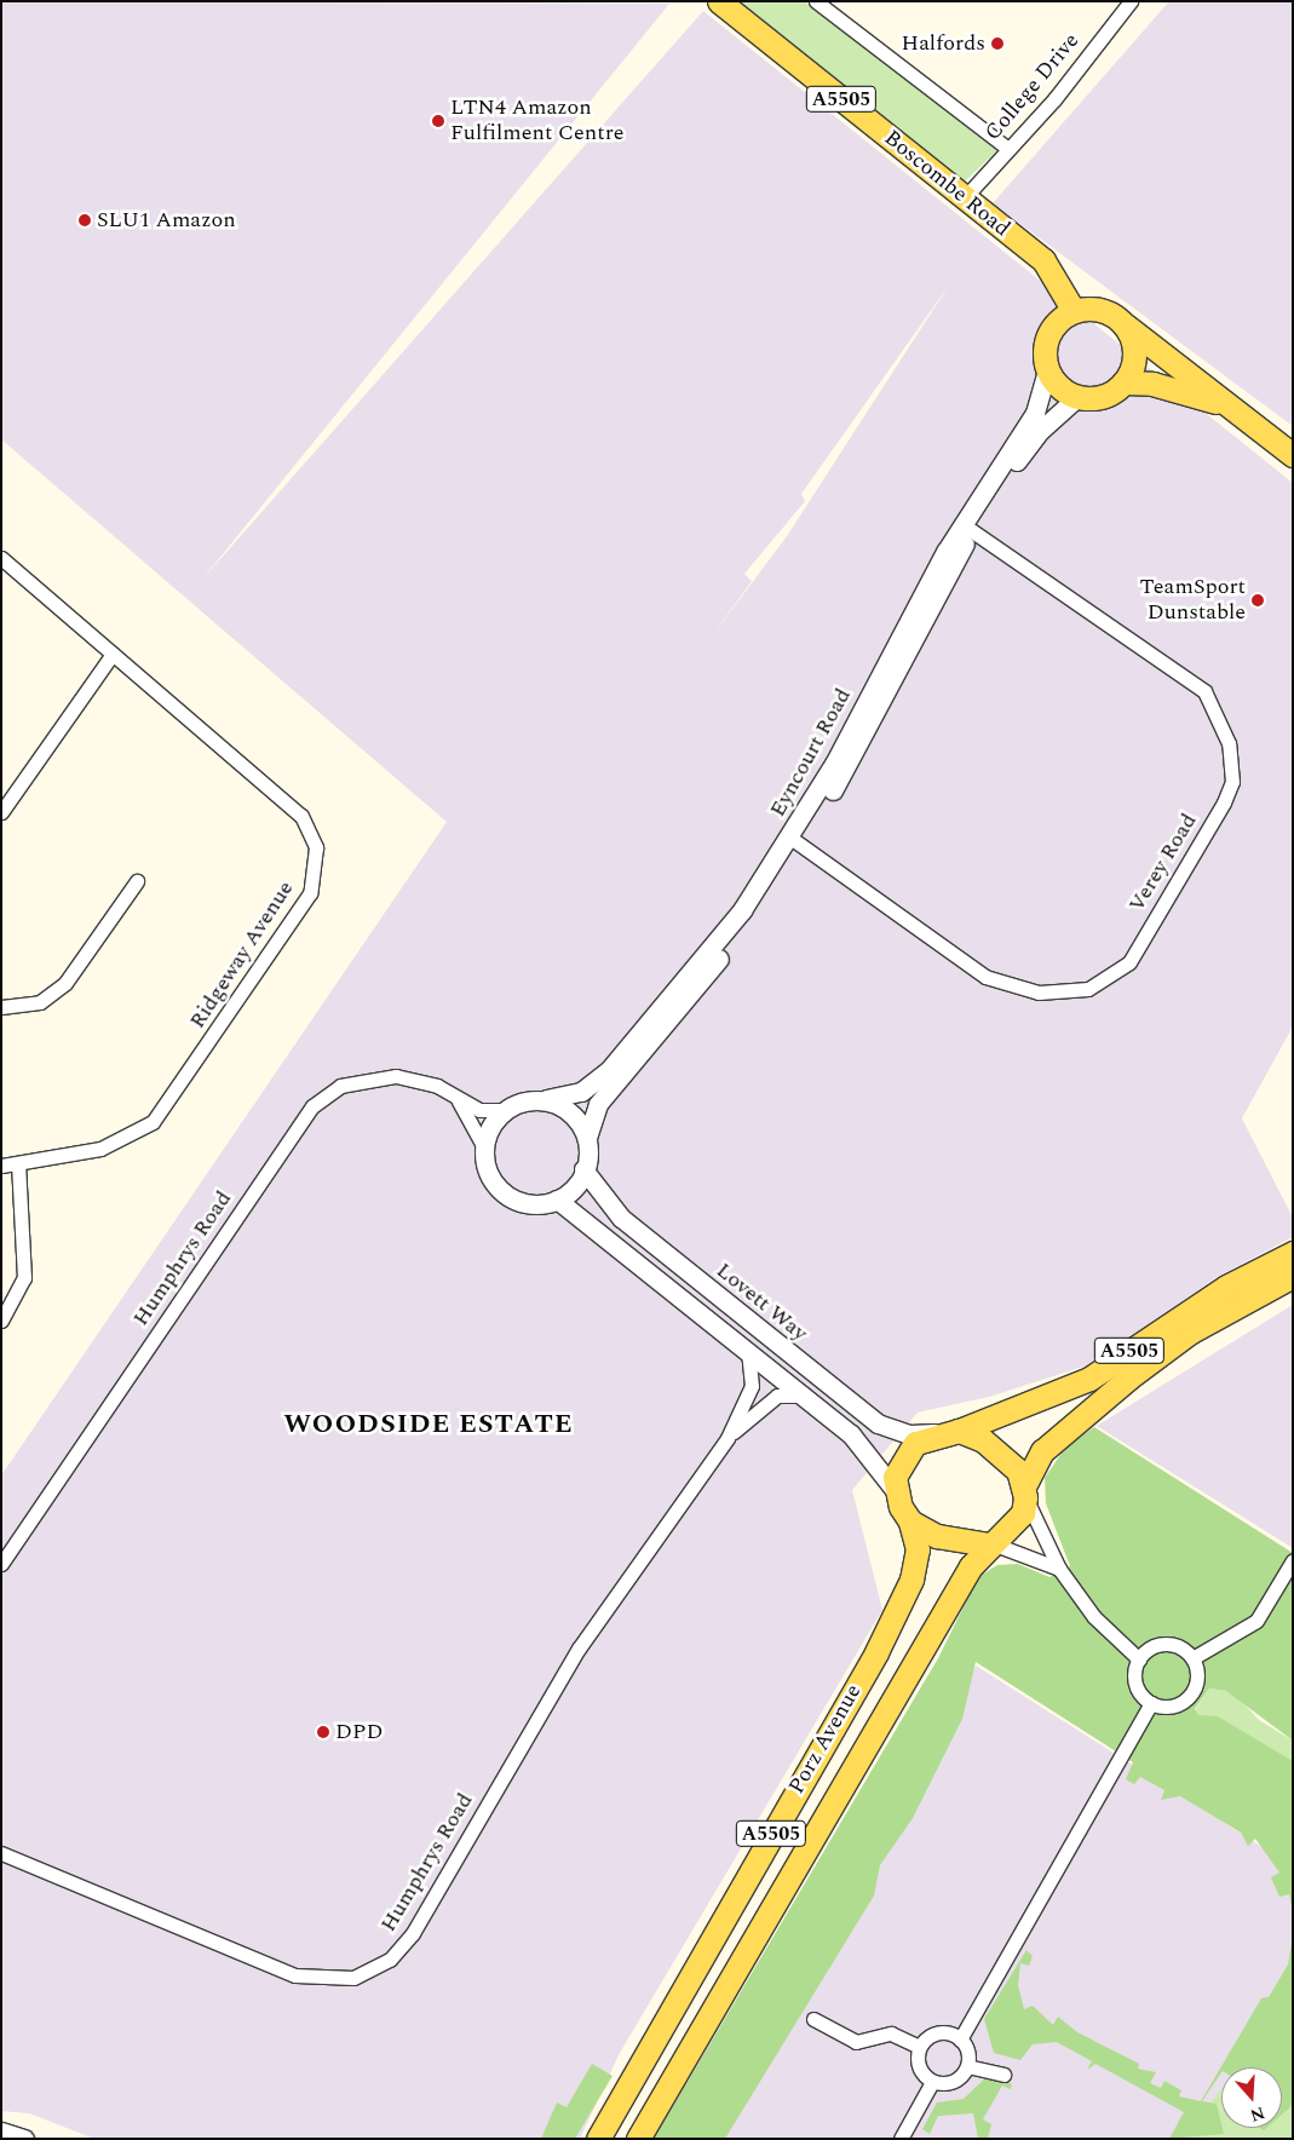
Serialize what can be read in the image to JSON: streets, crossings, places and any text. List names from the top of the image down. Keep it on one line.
{"streets":{"main road":["A5505","Boscombe Road","Porz Avenue"],"street":["College Drive","Eyncourt Road","Verey Road","Ridgeway Avenue","Humphrys Road","Lovett Way"]},"crossings":[["College Drive","Boscombe Road"],["A5505","Lovett Way"],["A5505","Porz Avenue"],["Boscombe Road","Eyncourt Road"],["Eyncourt Road","Verey Road"],["Eyncourt Road","Humphrys Road"],["Eyncourt Road","Lovett Way"],["Humphrys Road","Lovett Way"],["Lovett Way","Porz Avenue"]],"districts":["WOODSIDE ESTATE"],"places":["Halfords","LTN4 Amazon Fulfilment Centre","SLU1 Amazon","TeamSport Dunstable","DPD"],"north":"bottom"}
